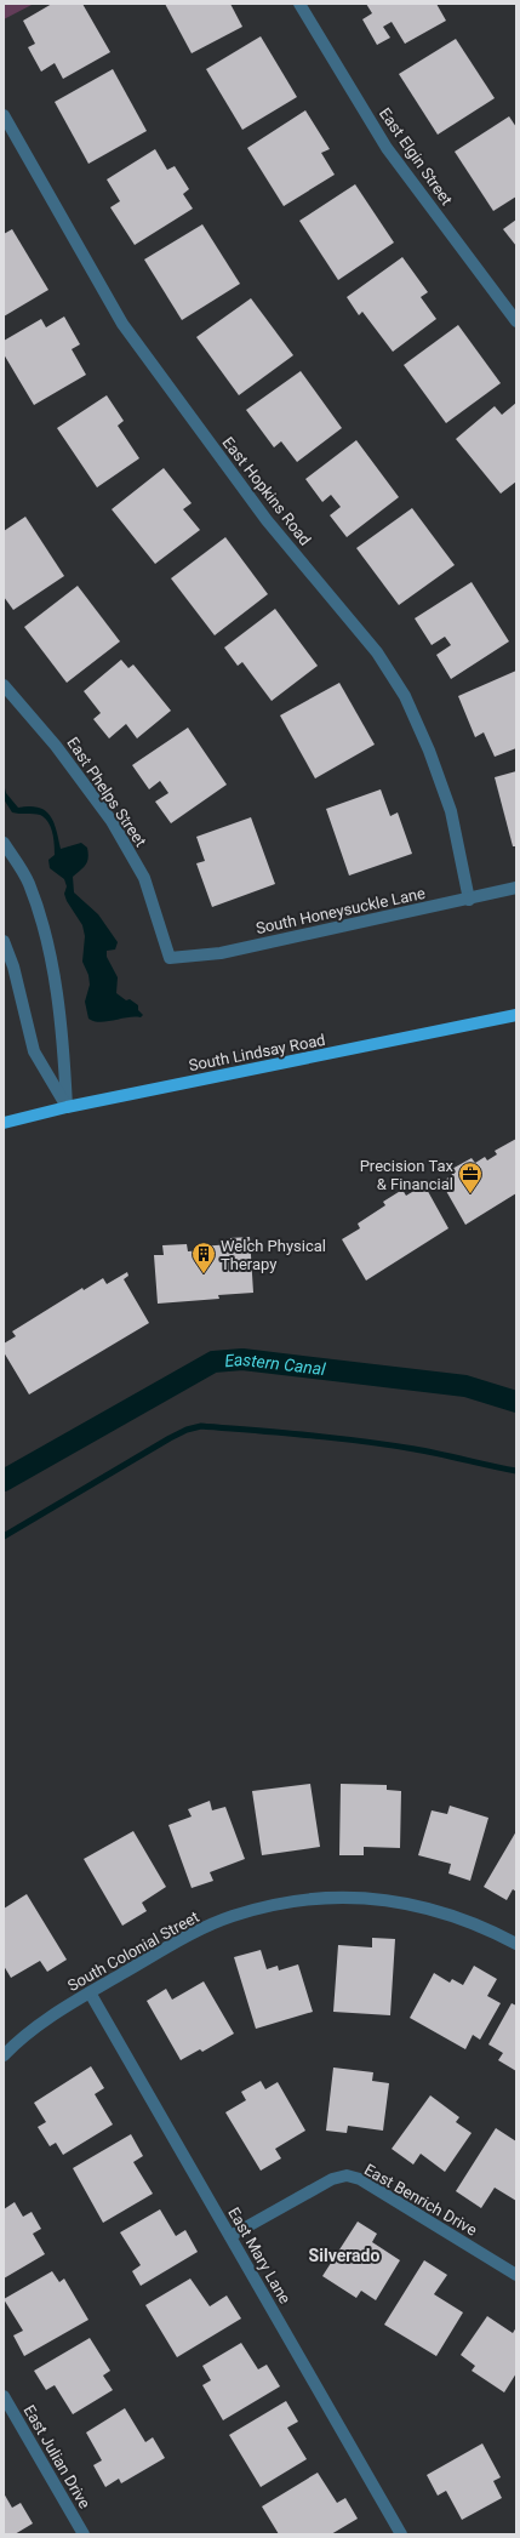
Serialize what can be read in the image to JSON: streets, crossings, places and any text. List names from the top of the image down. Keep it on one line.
{"streets":{"main road":["South Lindsay Road"],"street":["East Elgin Street","East Hopkins Road","East Phelps Street","South Honeysuckle Lane","South Colonial Street","East Benrich Drive","East Mary Lane","East Julian Drive"]},"crossings":[["East Hopkins Road","South Honeysuckle Lane"],["East Phelps Street","South Honeysuckle Lane"],["South Colonial Street","East Mary Lane"],["East Benrich Drive","East Mary Lane"]],"districts":["Silverado"],"water":["Eastern Canal"],"places":{"office":["Precision Tax & Financial"],"building":["Welch Physical Therapy"]}}
